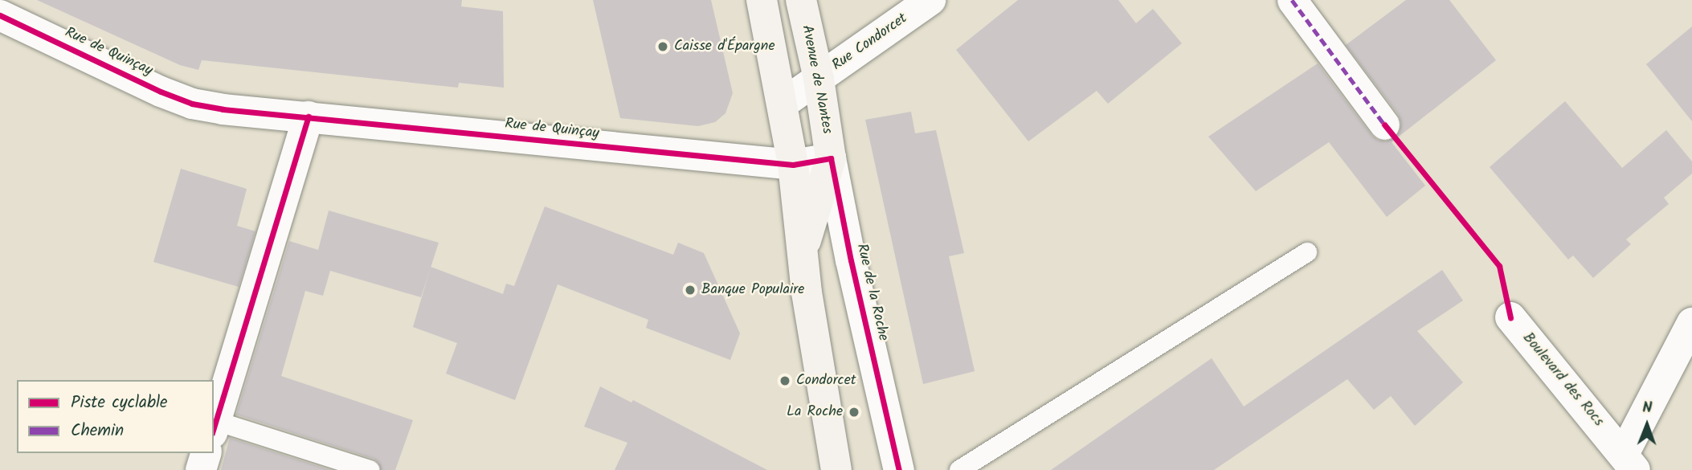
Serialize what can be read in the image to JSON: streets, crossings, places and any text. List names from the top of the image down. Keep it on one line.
{"streets":{"main road":["Avenue de Nantes"],"street":["Rue Condorcet","Rue de Quinçay","Rue de la Roche","Boulevard des Rocs"]},"crossings":[["Rue Condorcet","Avenue de Nantes"],["Rue de Quinçay","Avenue de Nantes"],["Avenue de Nantes","Rue de la Roche"]],"places":["Caisse d'Épargne","Banque Populaire","Condorcet","La Roche"],"legend":["Piste cyclable","Chemin"],"north":"top"}
